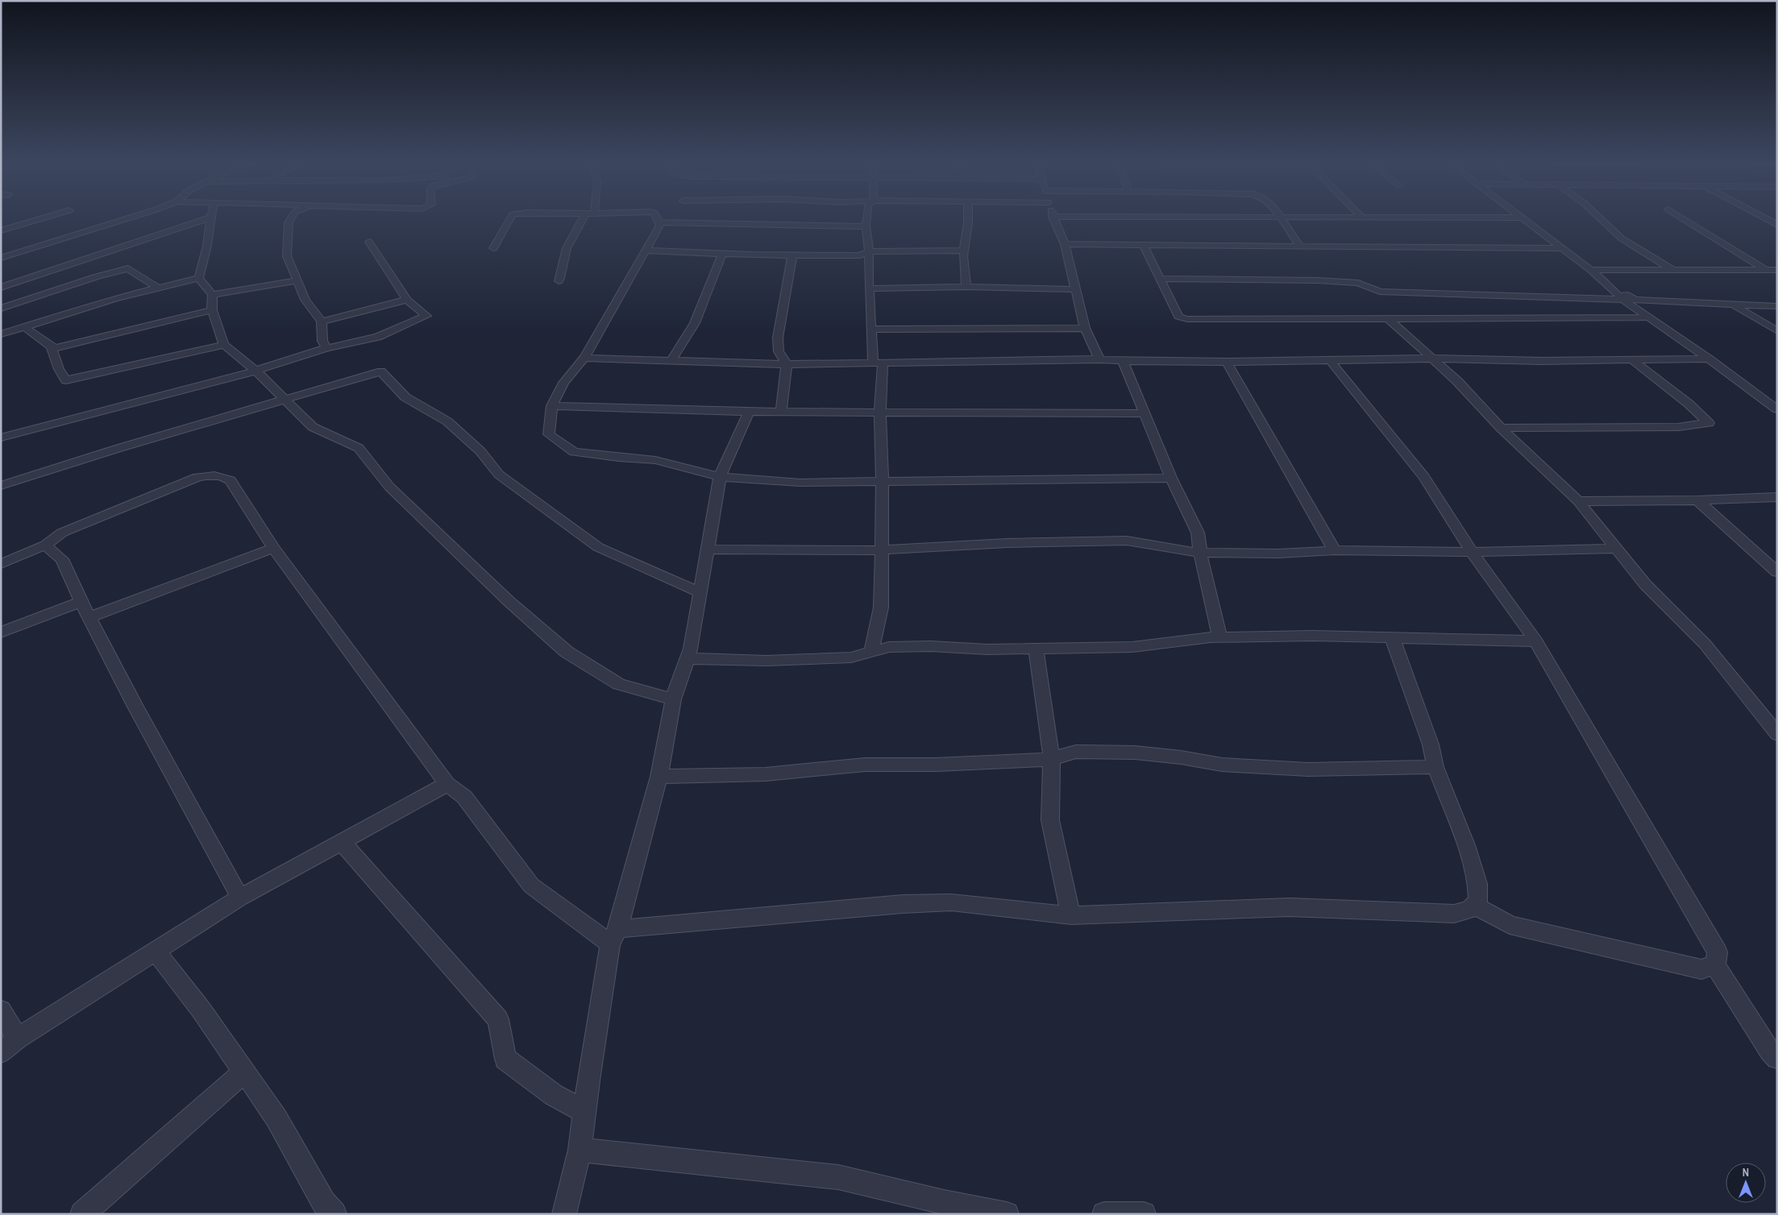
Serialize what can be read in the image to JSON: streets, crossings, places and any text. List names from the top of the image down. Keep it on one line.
{"north":"top"}
